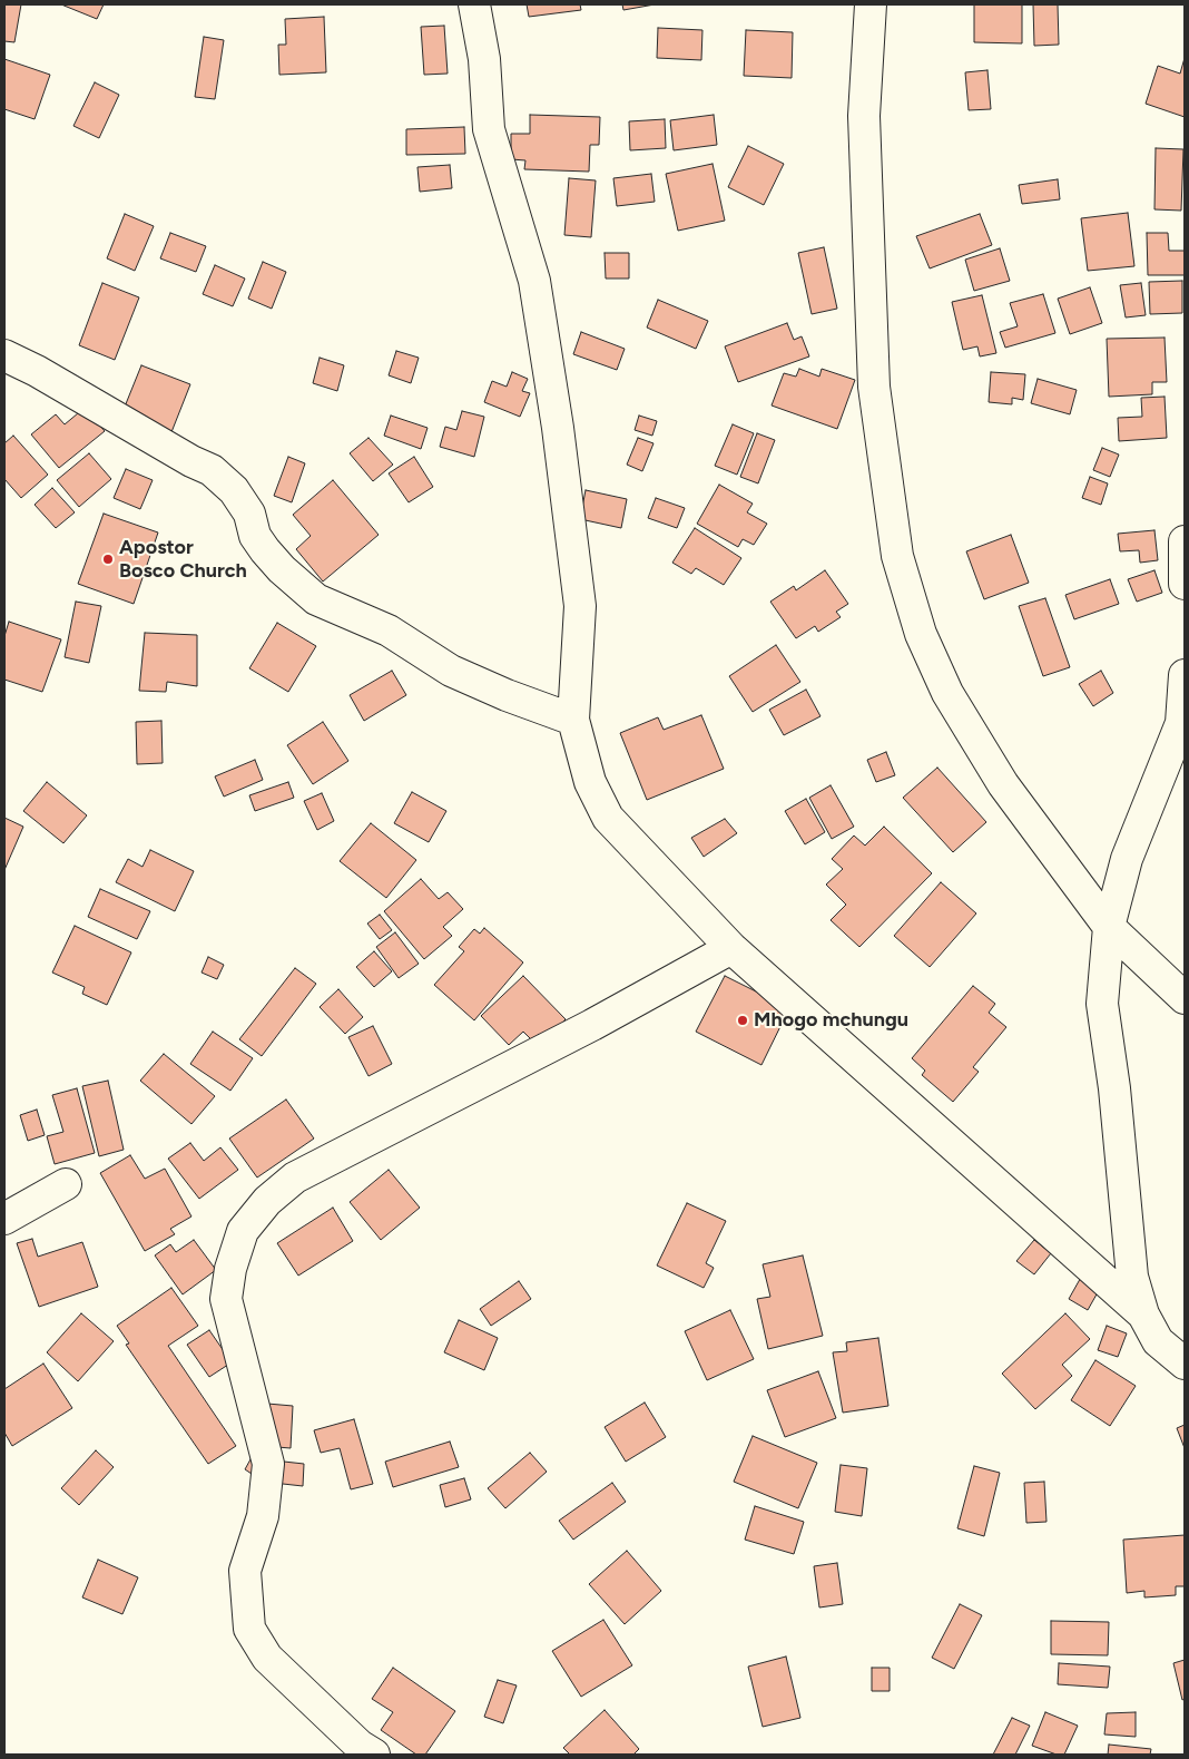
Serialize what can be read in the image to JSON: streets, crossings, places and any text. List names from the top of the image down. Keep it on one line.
{"places":["Apostor Bosco Church","Mhogo mchungu"]}
